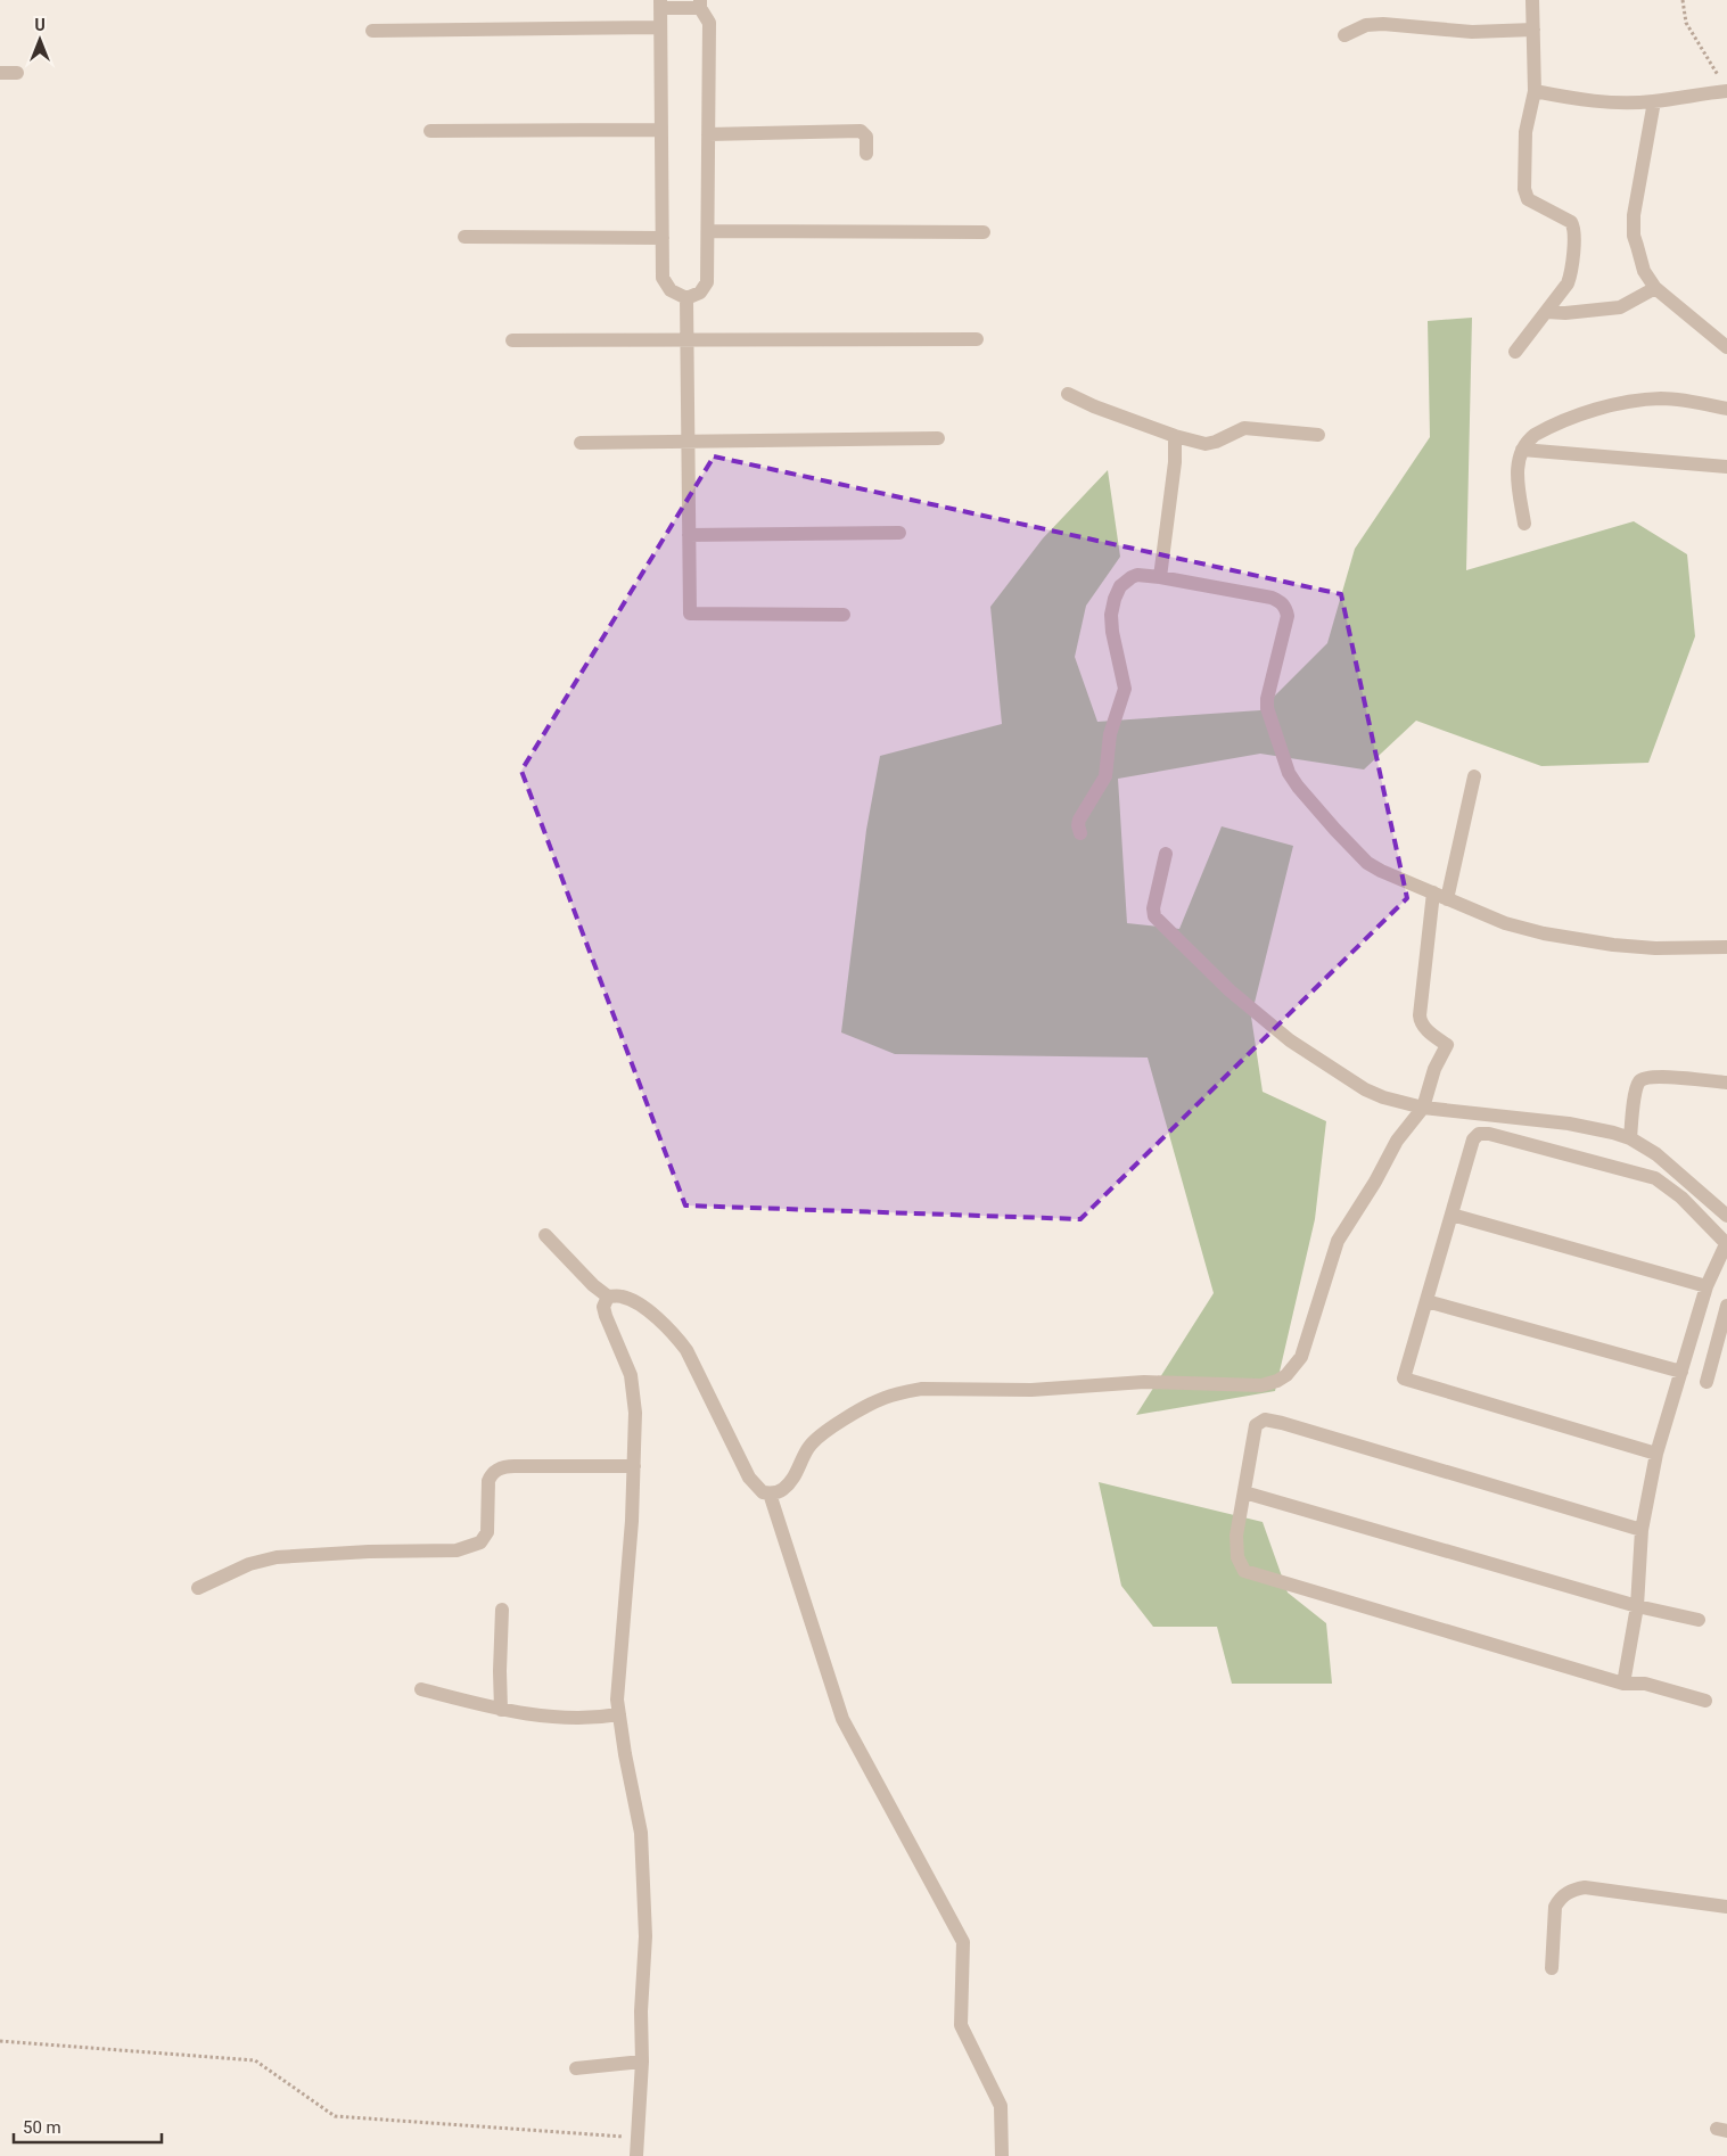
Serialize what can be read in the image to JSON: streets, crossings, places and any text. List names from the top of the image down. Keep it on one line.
{"scale_bar":"50 m","north":"top"}
